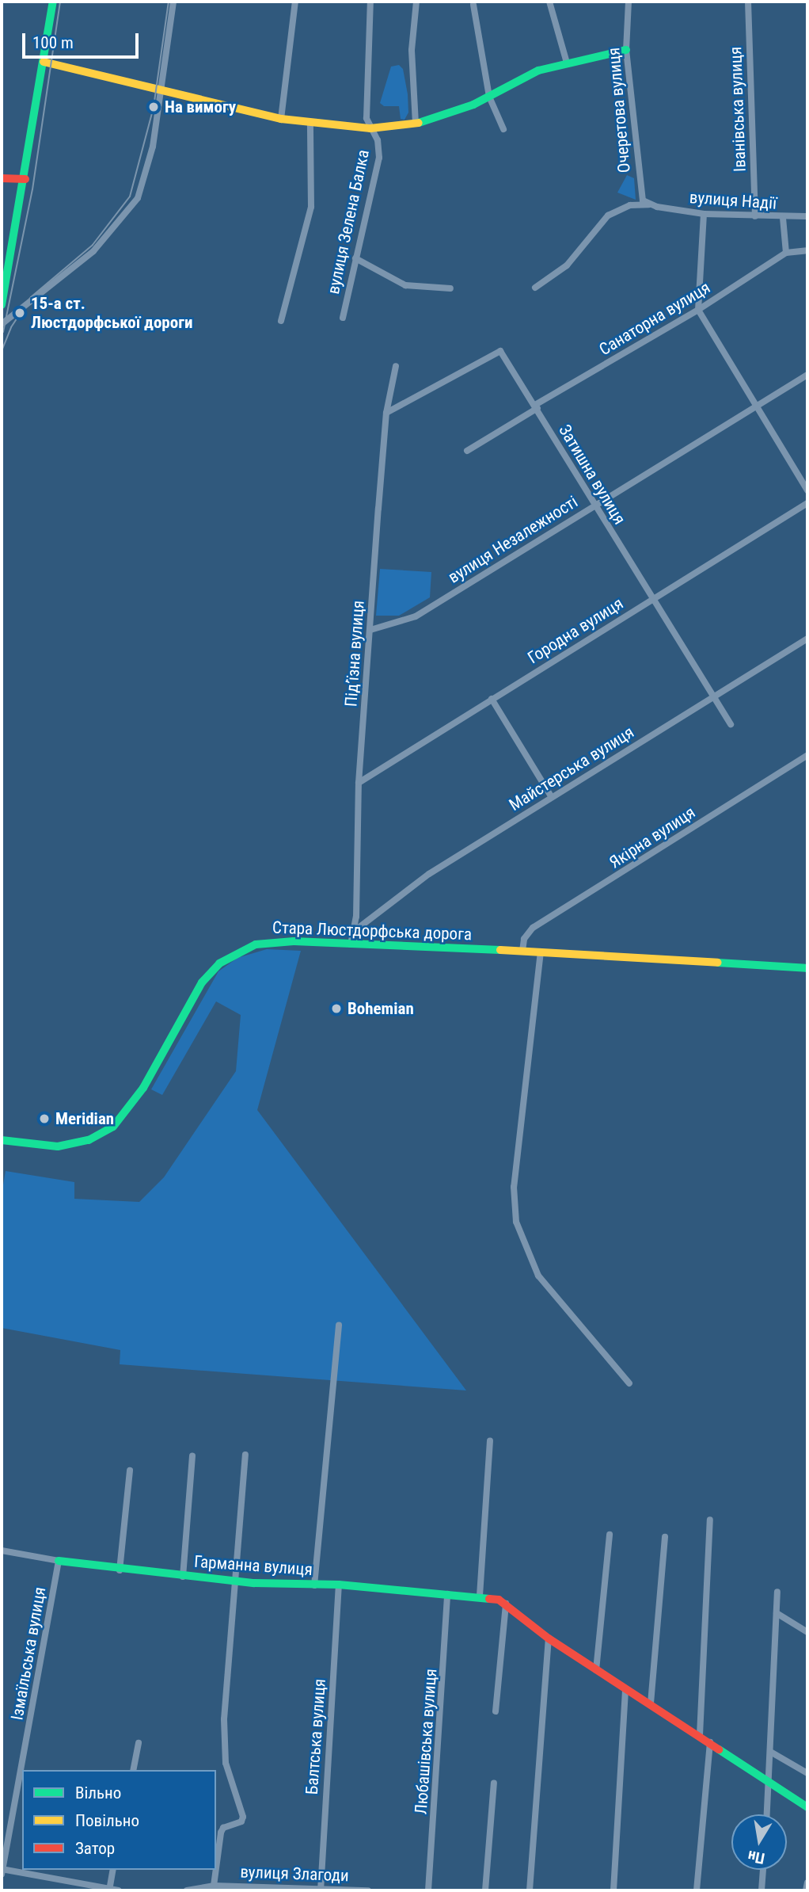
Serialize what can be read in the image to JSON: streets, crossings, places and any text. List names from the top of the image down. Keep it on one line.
{"streets":{"street":["Іванівська вулиця","Очеретова вулиця","вулиця Надії","вулиця Зелена Балка","Санаторна вулиця","Затишна вулиця","вулиця Незалежності","Городна вулиця","Підʼїзна вулиця","Майстерська вулиця","Якірна вулиця","Стара Люстдорфська дорога","Гарманна вулиця","Ізмаїльська вулиця","Балтська вулиця","Любашівська вулиця","вулиця Злагоди"]},"crossings":[["Іванівська вулиця","вулиця Надії"],["Очеретова вулиця","вулиця Надії"],["Санаторна вулиця","Затишна вулиця"],["Затишна вулиця","вулиця Незалежності"],["Затишна вулиця","Городна вулиця"],["Затишна вулиця","Підʼїзна вулиця"],["Затишна вулиця","Майстерська вулиця"],["вулиця Незалежності","Підʼїзна вулиця"],["Городна вулиця","Підʼїзна вулиця"],["Підʼїзна вулиця","Майстерська вулиця"],["Підʼїзна вулиця","Стара Люстдорфська дорога"],["Якірна вулиця","Стара Люстдорфська дорога"],["Гарманна вулиця","Ізмаїльська вулиця"],["Гарманна вулиця","Балтська вулиця"],["Гарманна вулиця","Любашівська вулиця"],["Балтська вулиця","вулиця Злагоди"]],"places":["На вимогу","15-а ст. Люстдорфської дороги","Bohemian","Meridian"],"legend":["Вільно","Повільно","Затор"],"scale_bar":"100 m","north":"bottom"}
